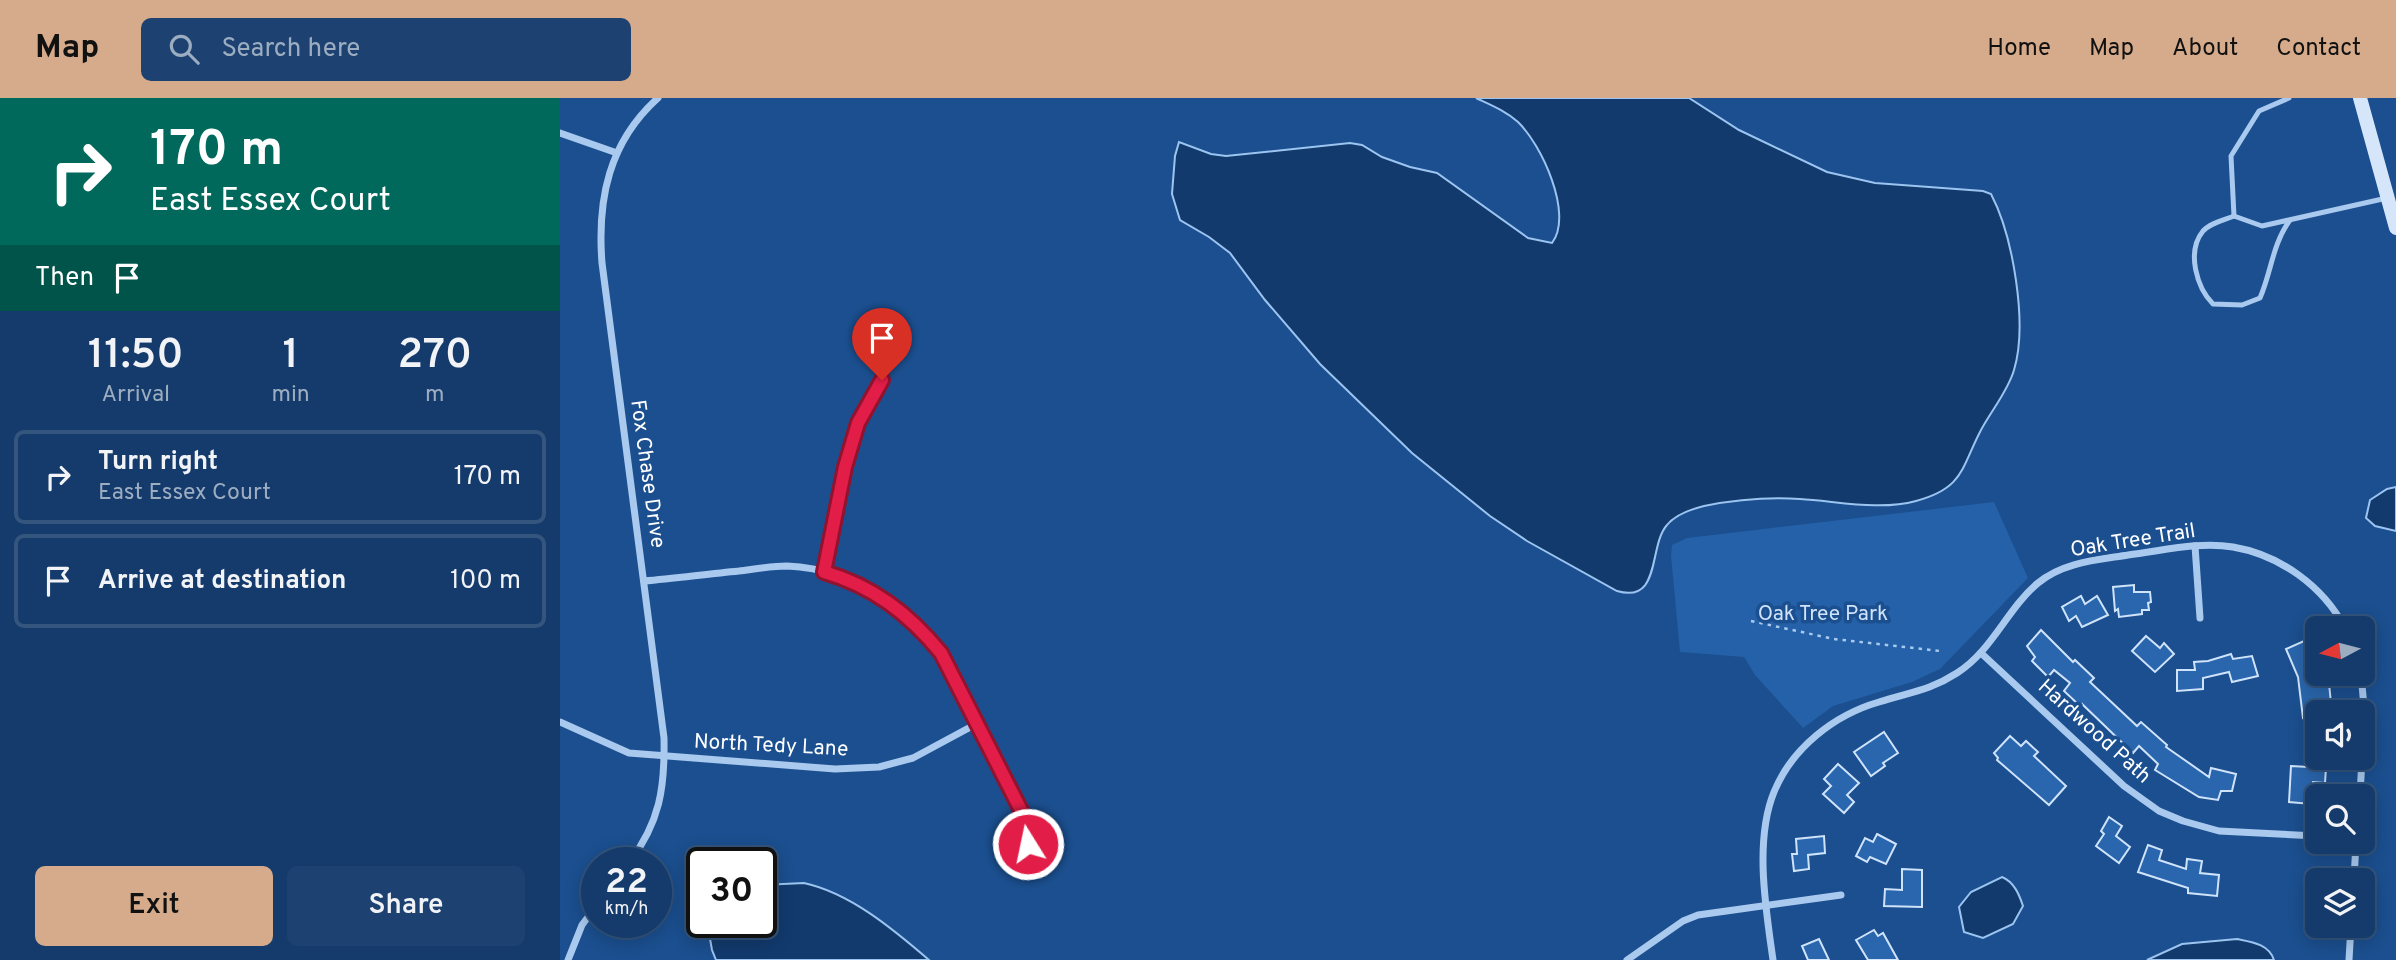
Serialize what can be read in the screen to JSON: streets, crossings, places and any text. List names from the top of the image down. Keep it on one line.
{"streets":{"street":["Fox Chase Drive","Oak Tree Trail","Hardwood Path","North Tedy Lane"]},"crossings":[["Fox Chase Drive","North Tedy Lane"],["Oak Tree Trail","Hardwood Path"]],"parks":["Oak Tree Park"],"north":"left","page":{"header":"Map","search":"Search here","nav":["Home","Map","About","Contact"],"turn":["170 m","East Essex Court"],"then":"Then","eta":["11:50","Arrival","1","min","270","m"],"list":[{"name":"Turn right","note":"East Essex Court","value":"170 m"},{"name":"Arrive at destination","value":"100 m"}],"speed":"22 km/h","limit":"30","buttons":["Exit","Share"]}}
